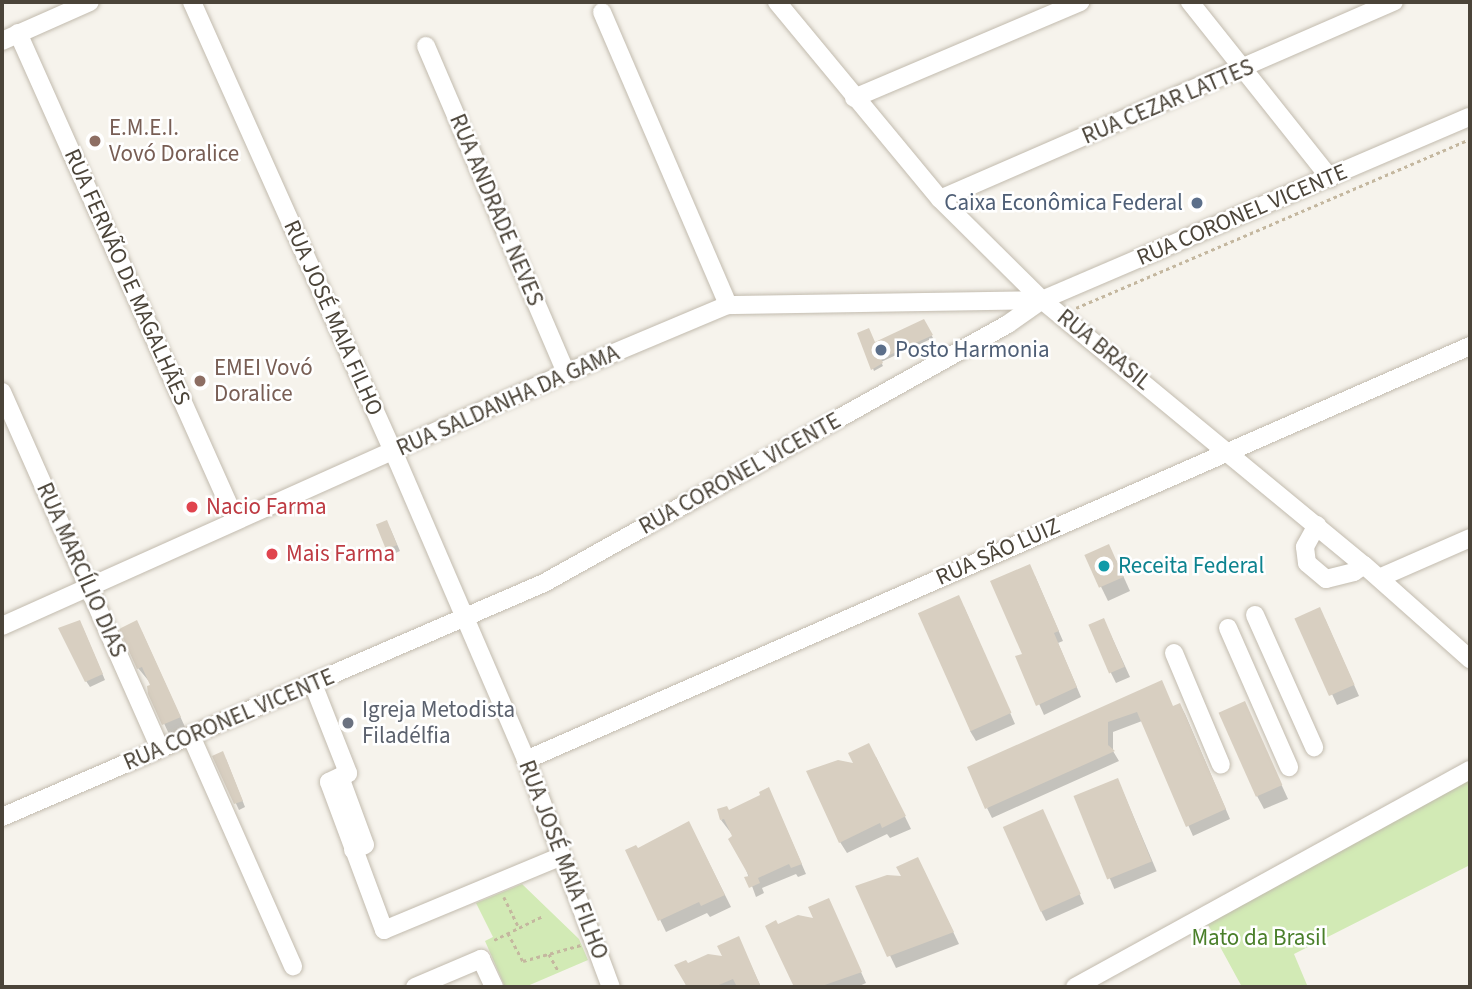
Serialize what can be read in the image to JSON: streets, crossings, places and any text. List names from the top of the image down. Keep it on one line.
{"streets":{"street":["RUA CEZAR LATTES","RUA ANDRADE NEVES","RUA CORONEL VICENTE","RUA FERNÃO DE MAGALHÃES","RUA JOSÉ MAIA FILHO","RUA BRASIL","RUA SALDANHA DA GAMA","RUA SÃO LUIZ","RUA MARCÍLIO DIAS"]},"crossings":[["RUA CEZAR LATTES","RUA BRASIL"],["RUA ANDRADE NEVES","RUA SALDANHA DA GAMA"],["RUA CORONEL VICENTE","RUA JOSÉ MAIA FILHO"],["RUA CORONEL VICENTE","RUA BRASIL"],["RUA CORONEL VICENTE","RUA SALDANHA DA GAMA"],["RUA CORONEL VICENTE","RUA MARCÍLIO DIAS"],["RUA FERNÃO DE MAGALHÃES","RUA SALDANHA DA GAMA"],["RUA JOSÉ MAIA FILHO","RUA SALDANHA DA GAMA"],["RUA JOSÉ MAIA FILHO","RUA SÃO LUIZ"],["RUA BRASIL","RUA SALDANHA DA GAMA"],["RUA BRASIL","RUA SÃO LUIZ"],["RUA SALDANHA DA GAMA","RUA MARCÍLIO DIAS"]],"parks":["Mato da Brasil"],"places":["E.M.E.I. Vovó Doralice","Caixa Econômica Federal","Posto Harmonia","EMEI Vovó Doralice","Nacio Farma","Mais Farma","Receita Federal","Igreja Metodista Filadélfia"]}
